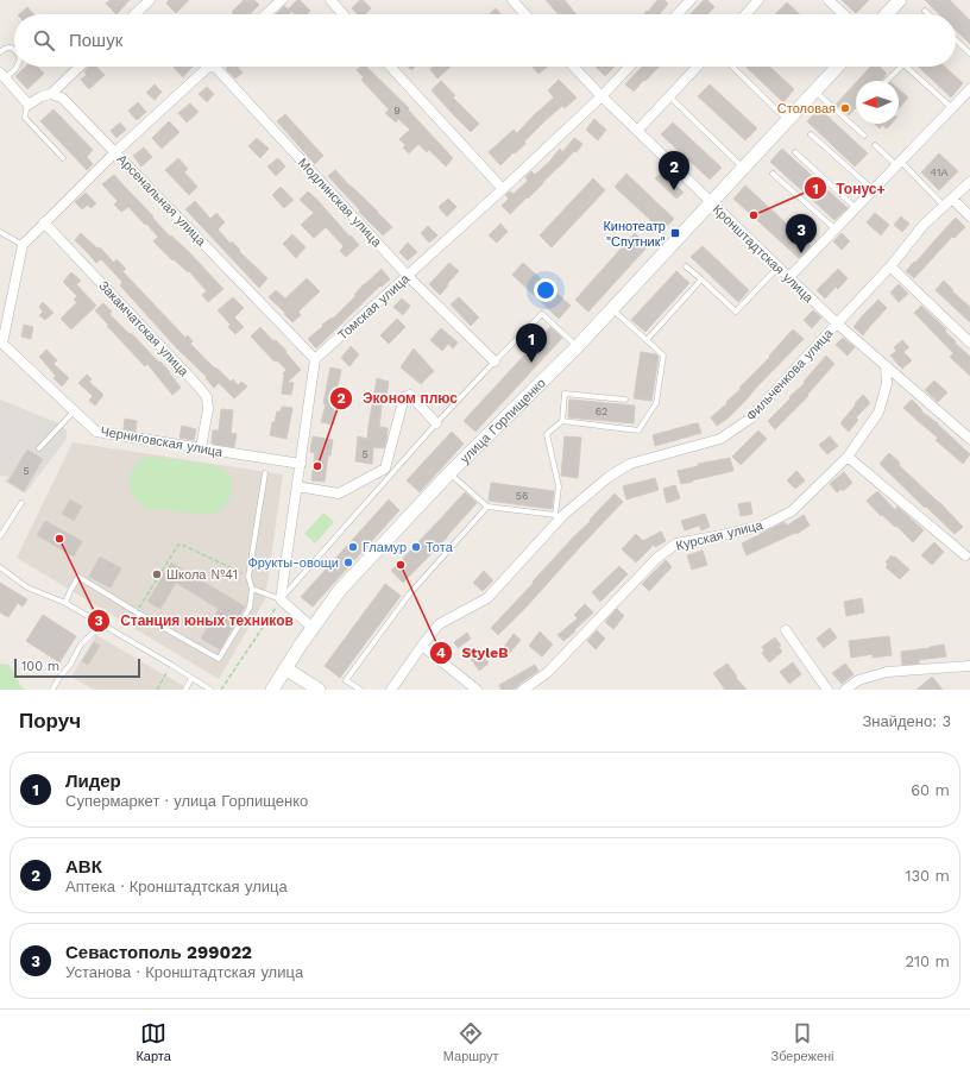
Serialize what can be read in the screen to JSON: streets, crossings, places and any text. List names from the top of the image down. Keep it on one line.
{"streets":{"main road":["улица Горпищенко"],"street":["Арсенальная улица","Модлинская улица","Кронштадтская улица","Томская улица","Закамчатская улица","Фильченкова улица","Черниговская улица","Курская улица"]},"crossings":[["Арсенальная улица","Томская улица"],["Модлинская улица","Томская улица"],["Кронштадтская улица","Томская улица"],["Кронштадтская улица","Фильченкова улица"],["Кронштадтская улица","улица Горпищенко"],["Кронштадтская улица","Курская улица"],["Закамчатская улица","Черниговская улица"]],"places":{"other":["Столовая","Тонус+","Эконом плюс","Станция юных техников","Гламур","Тота","Фрукты-овощи","StyleB","Школа №41"],"transit":["Кинотеатр \"Спутник\""]},"house_numbers":["9","41А","62","5","5","56"],"scale_bar":"100 m","north":"left","page":{"search":"Пошук","pins":["2","3","1"],"scale":"100 m","heading":["Поруч","Знайдено: 3"],"list":[{"mark":"1","name":"Лидер","note":"Супермаркет · улица Горпищенко","value":"60 m"},{"mark":"2","name":"АВК","note":"Аптека · Кронштадтская улица","value":"130 m"},{"mark":"3","name":"Севастополь 299022","note":"Установа · Кронштадтская улица","value":"210 m"}],"nav":["Карта","Маршрут","Збережені"]}}
